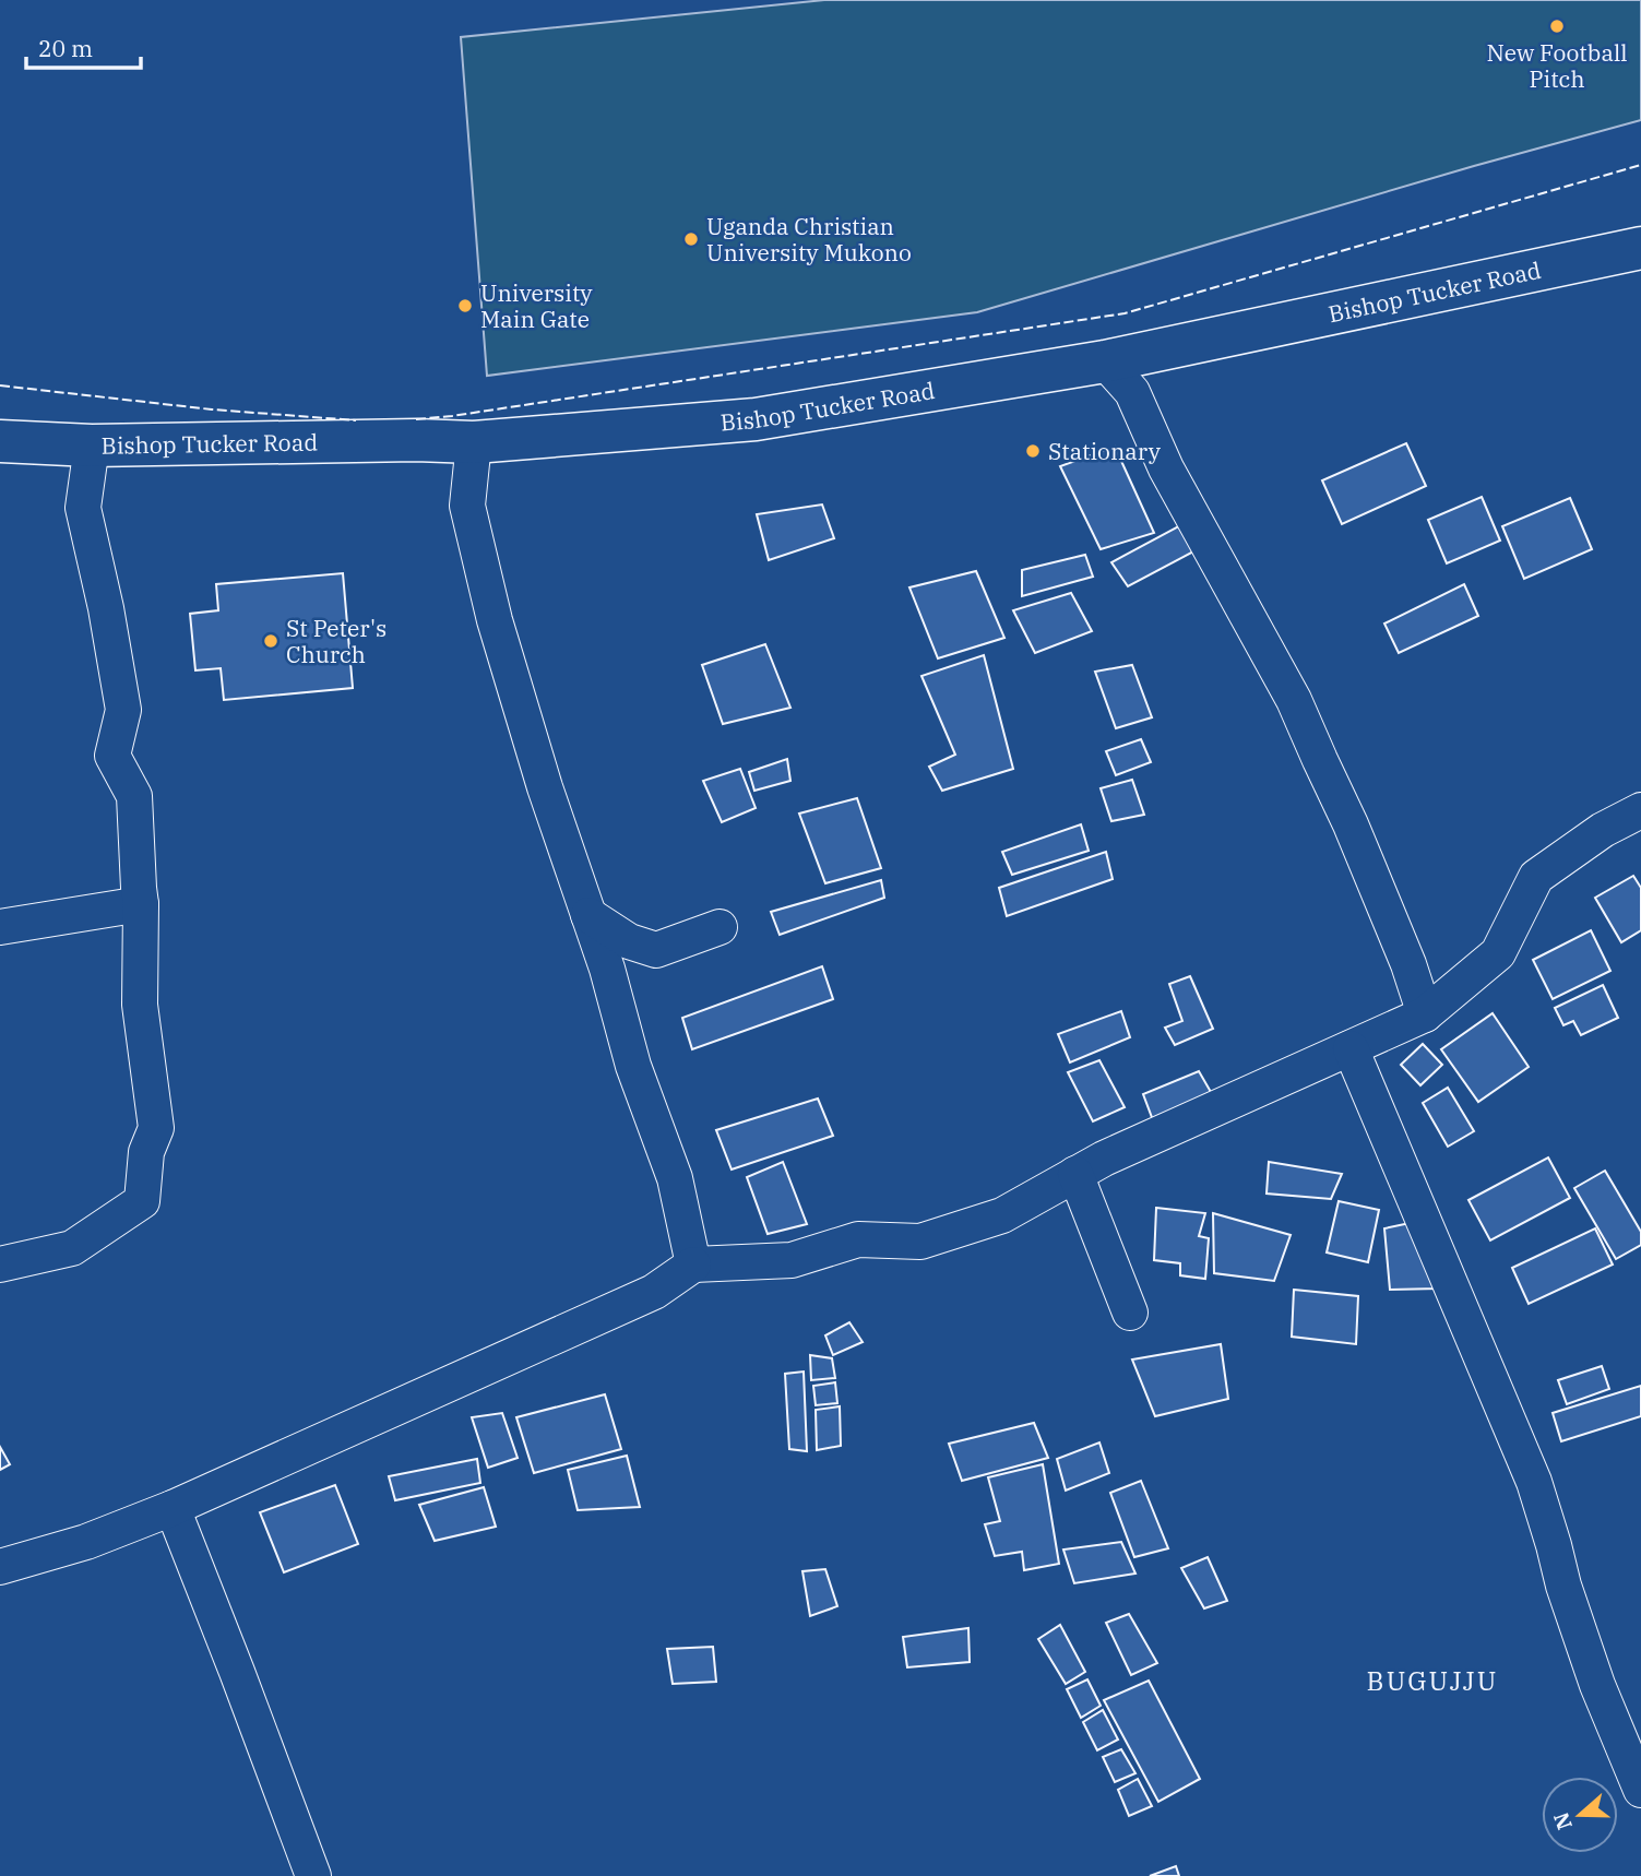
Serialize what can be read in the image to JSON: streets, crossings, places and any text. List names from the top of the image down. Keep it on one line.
{"streets":{"main road":["Bishop Tucker Road"]},"districts":["BUGUJJU"],"places":["New Football Pitch","Uganda Christian University Mukono","University Main Gate","Stationary","St Peter's Church"],"scale_bar":"20 m","north":"left"}
